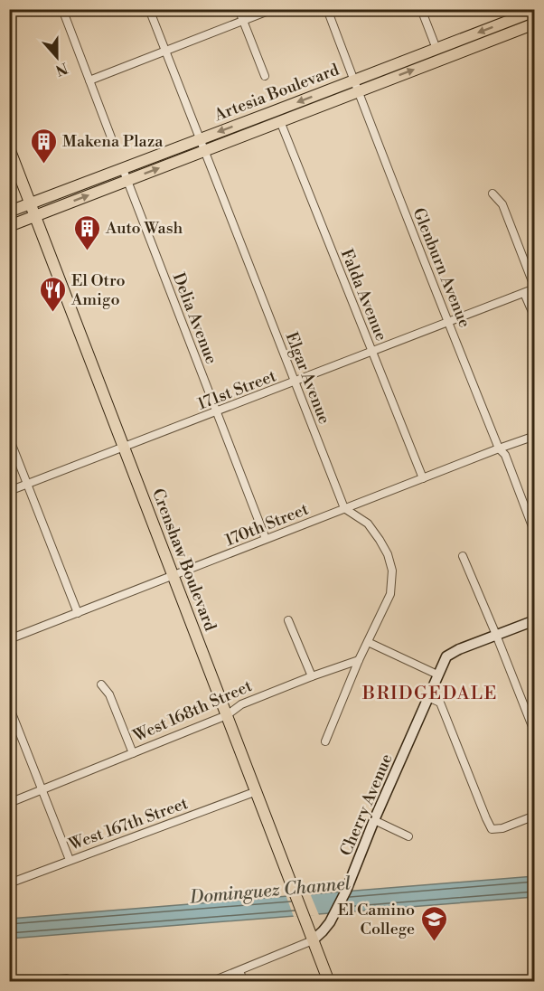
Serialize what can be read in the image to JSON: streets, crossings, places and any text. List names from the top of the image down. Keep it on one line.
{"streets":{"main road":["Artesia Boulevard","Crenshaw Boulevard"],"street":["Glenburn Avenue","Falda Avenue","Delia Avenue","Elgar Avenue","171st Street","170th Street","West 168th Street","Cherry Avenue","West 167th Street"]},"crossings":[["Artesia Boulevard","Glenburn Avenue"],["Artesia Boulevard","Falda Avenue"],["Artesia Boulevard","Delia Avenue"],["Artesia Boulevard","Elgar Avenue"],["Artesia Boulevard","Crenshaw Boulevard"],["Glenburn Avenue","171st Street"],["Glenburn Avenue","170th Street"],["Falda Avenue","171st Street"],["Falda Avenue","170th Street"],["Delia Avenue","171st Street"],["Delia Avenue","170th Street"],["Elgar Avenue","171st Street"],["Elgar Avenue","170th Street"],["171st Street","Crenshaw Boulevard"],["170th Street","Crenshaw Boulevard"],["Crenshaw Boulevard","West 168th Street"],["Crenshaw Boulevard","Cherry Avenue"],["Crenshaw Boulevard","West 167th Street"]],"districts":["BRIDGEDALE"],"water":["Dominguez Channel"],"places":{"building":["Makena Plaza","Auto Wash"],"restaurant":["El Otro Amigo"],"school or university":["El Camino College"]},"north":"bottom"}
